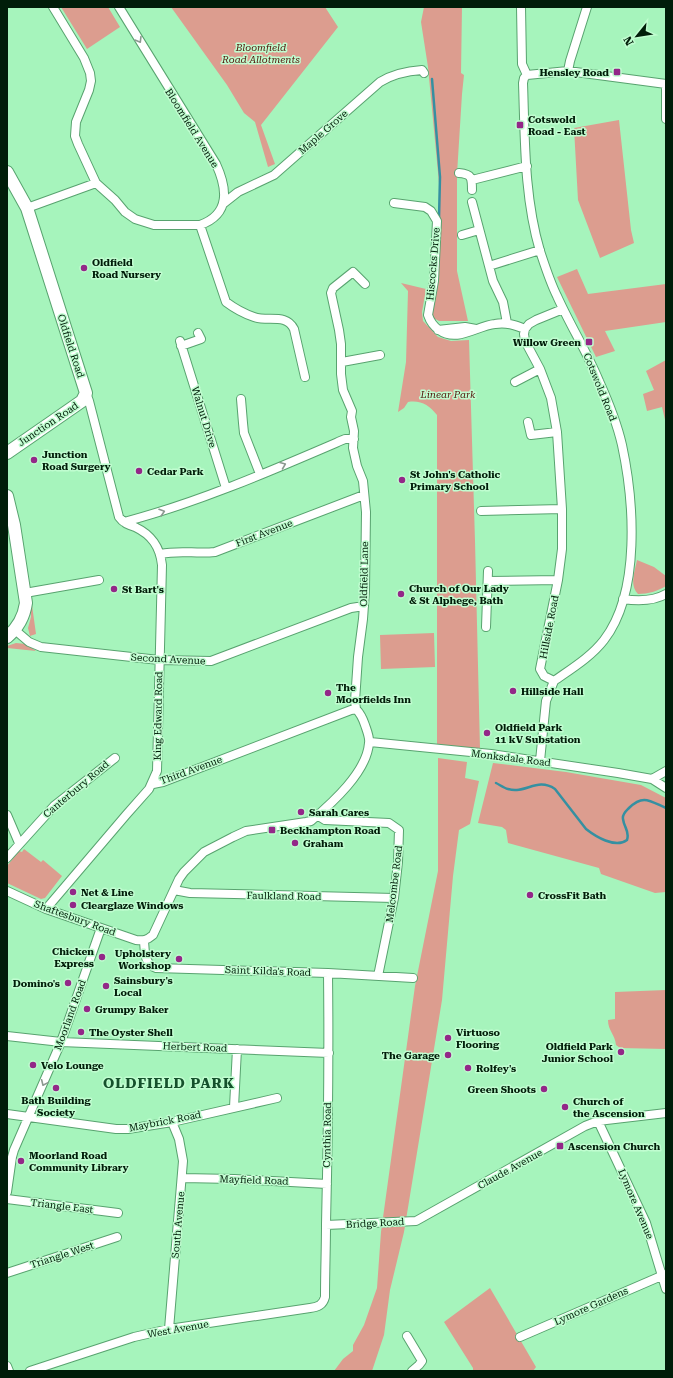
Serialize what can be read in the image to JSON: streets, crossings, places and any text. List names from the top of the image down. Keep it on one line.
{"streets":{"main road":["Oldfield Road","Junction Road"],"street":["Bloomfield Avenue","Maple Grove","Hiscocks Drive","Cotswold Road","Walnut Drive","First Avenue","Oldfield Lane","Hillside Road","Second Avenue","King Edward Road","Monksdale Road","Third Avenue","Canterbury Road","Melcombe Road","Faulkland Road","Shaftesbury Road","Saint Kilda's Road","Moorland Road","Herbert Road","Maybrick Road","Cynthia Road","Claude Avenue","Mayfield Road","Lymore Avenue","Triangle East","Bridge Road","South Avenue","Triangle West","Lymore Gardens","West Avenue"]},"crossings":[["Bloomfield Avenue","Maple Grove"],["Hiscocks Drive","Hillside Road"],["Oldfield Road","Junction Road"],["Cotswold Road","Hillside Road"],["First Avenue","Oldfield Lane"],["First Avenue","King Edward Road"],["Oldfield Lane","Second Avenue"],["Oldfield Lane","Third Avenue"],["Second Avenue","King Edward Road"],["King Edward Road","Third Avenue"],["Third Avenue","Shaftesbury Road"],["Melcombe Road","Faulkland Road"],["Melcombe Road","Saint Kilda's Road"],["Shaftesbury Road","Saint Kilda's Road"],["Shaftesbury Road","Moorland Road"],["Saint Kilda's Road","Cynthia Road"],["Moorland Road","Herbert Road"],["Moorland Road","Maybrick Road"],["Herbert Road","Cynthia Road"],["Maybrick Road","South Avenue"],["Cynthia Road","Mayfield Road"],["Cynthia Road","Bridge Road"],["Cynthia Road","West Avenue"],["Claude Avenue","Lymore Avenue"],["Claude Avenue","Bridge Road"],["Mayfield Road","South Avenue"],["Lymore Avenue","Lymore Gardens"],["South Avenue","West Avenue"]],"one_way":["Bloomfield Avenue"],"districts":["OLDFIELD PARK"],"parks":["Bloomfield Road Allotments","Linear Park"],"places":{"transit":["Hensley Road","Cotswold Road - East","Willow Green","Beckhampton Road","Ascension Church"],"other":["Oldfield Road Nursery","Junction Road Surgery","Cedar Park","St John's Catholic Primary School","St Bart's","Church of Our Lady & St Alphege, Bath","Hillside Hall","The Moorfields Inn","Oldfield Park 11 kV Substation","Sarah Cares","Graham","Net & Line","CrossFit Bath","Clearglaze Windows","Chicken Express","Upholstery Workshop","Domino's","Sainsbury's Local","Grumpy Baker","The Oyster Shell","Virtuoso Flooring","Oldfield Park Junior School","The Garage","Velo Lounge","Rolfey's","Bath Building Society","Green Shoots","Church of the Ascension","Moorland Road Community Library"]},"north":"bottom left"}
